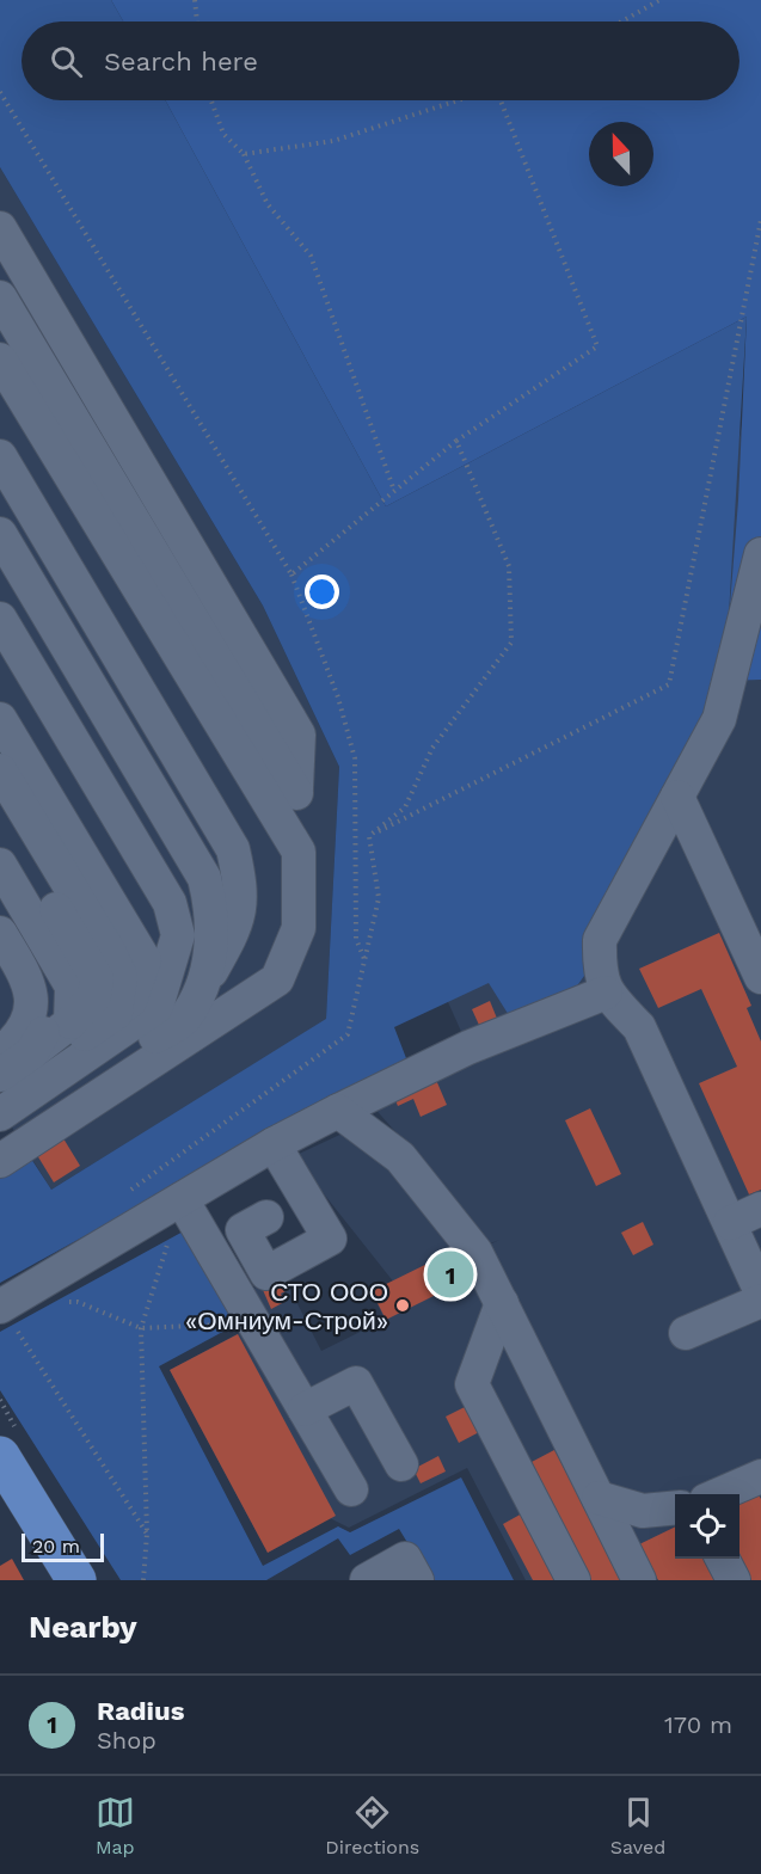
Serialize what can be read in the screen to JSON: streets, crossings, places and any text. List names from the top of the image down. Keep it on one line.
{"places":["СТО ООО «Омниум-Строй»"],"scale_bar":"20 m","north":"top","page":{"search":"Search here","pins":"1","scale":"20 m","heading":"Nearby","list":[{"mark":"1","name":"Radius","note":"Shop","value":"170 m"}],"nav":["Map","Directions","Saved"]}}
